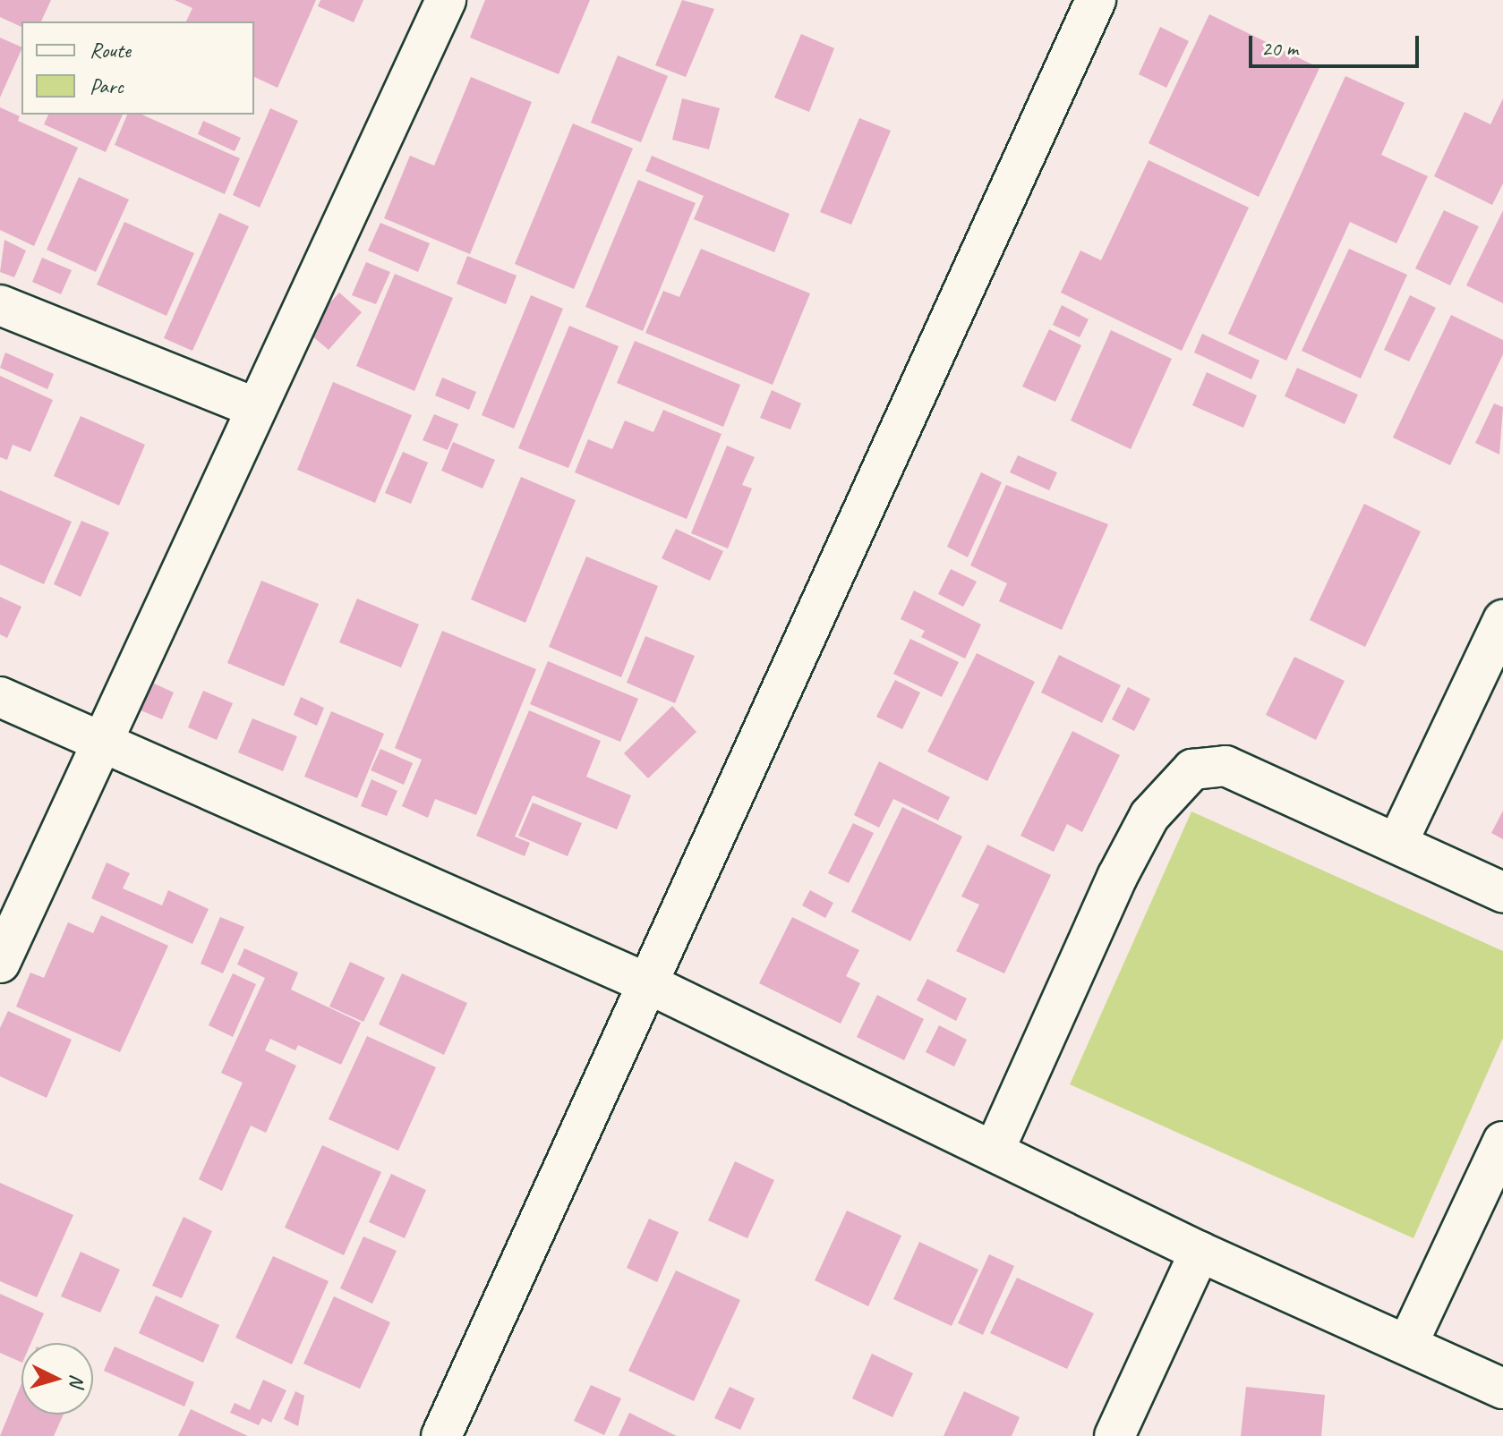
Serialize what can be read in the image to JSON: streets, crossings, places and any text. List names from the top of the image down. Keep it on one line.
{"legend":["Route","Parc"],"scale_bar":"20 m","north":"right"}
